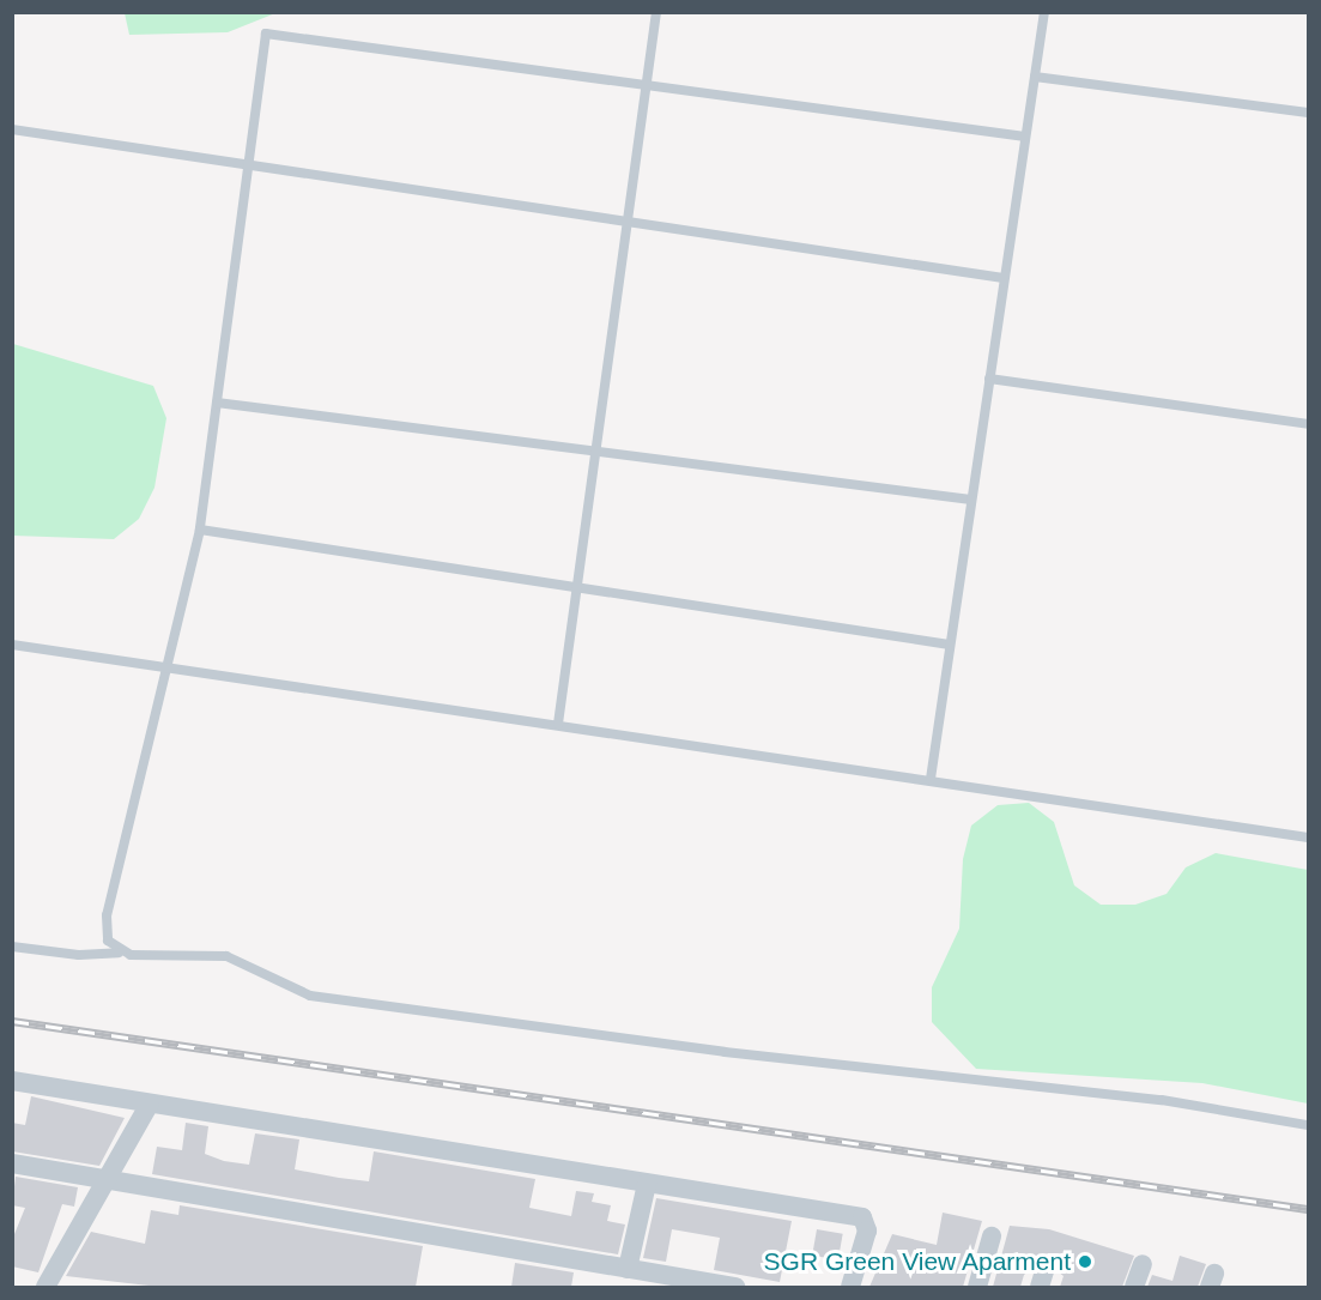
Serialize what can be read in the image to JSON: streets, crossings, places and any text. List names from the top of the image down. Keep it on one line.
{"places":["SGR Green View Aparment"]}
